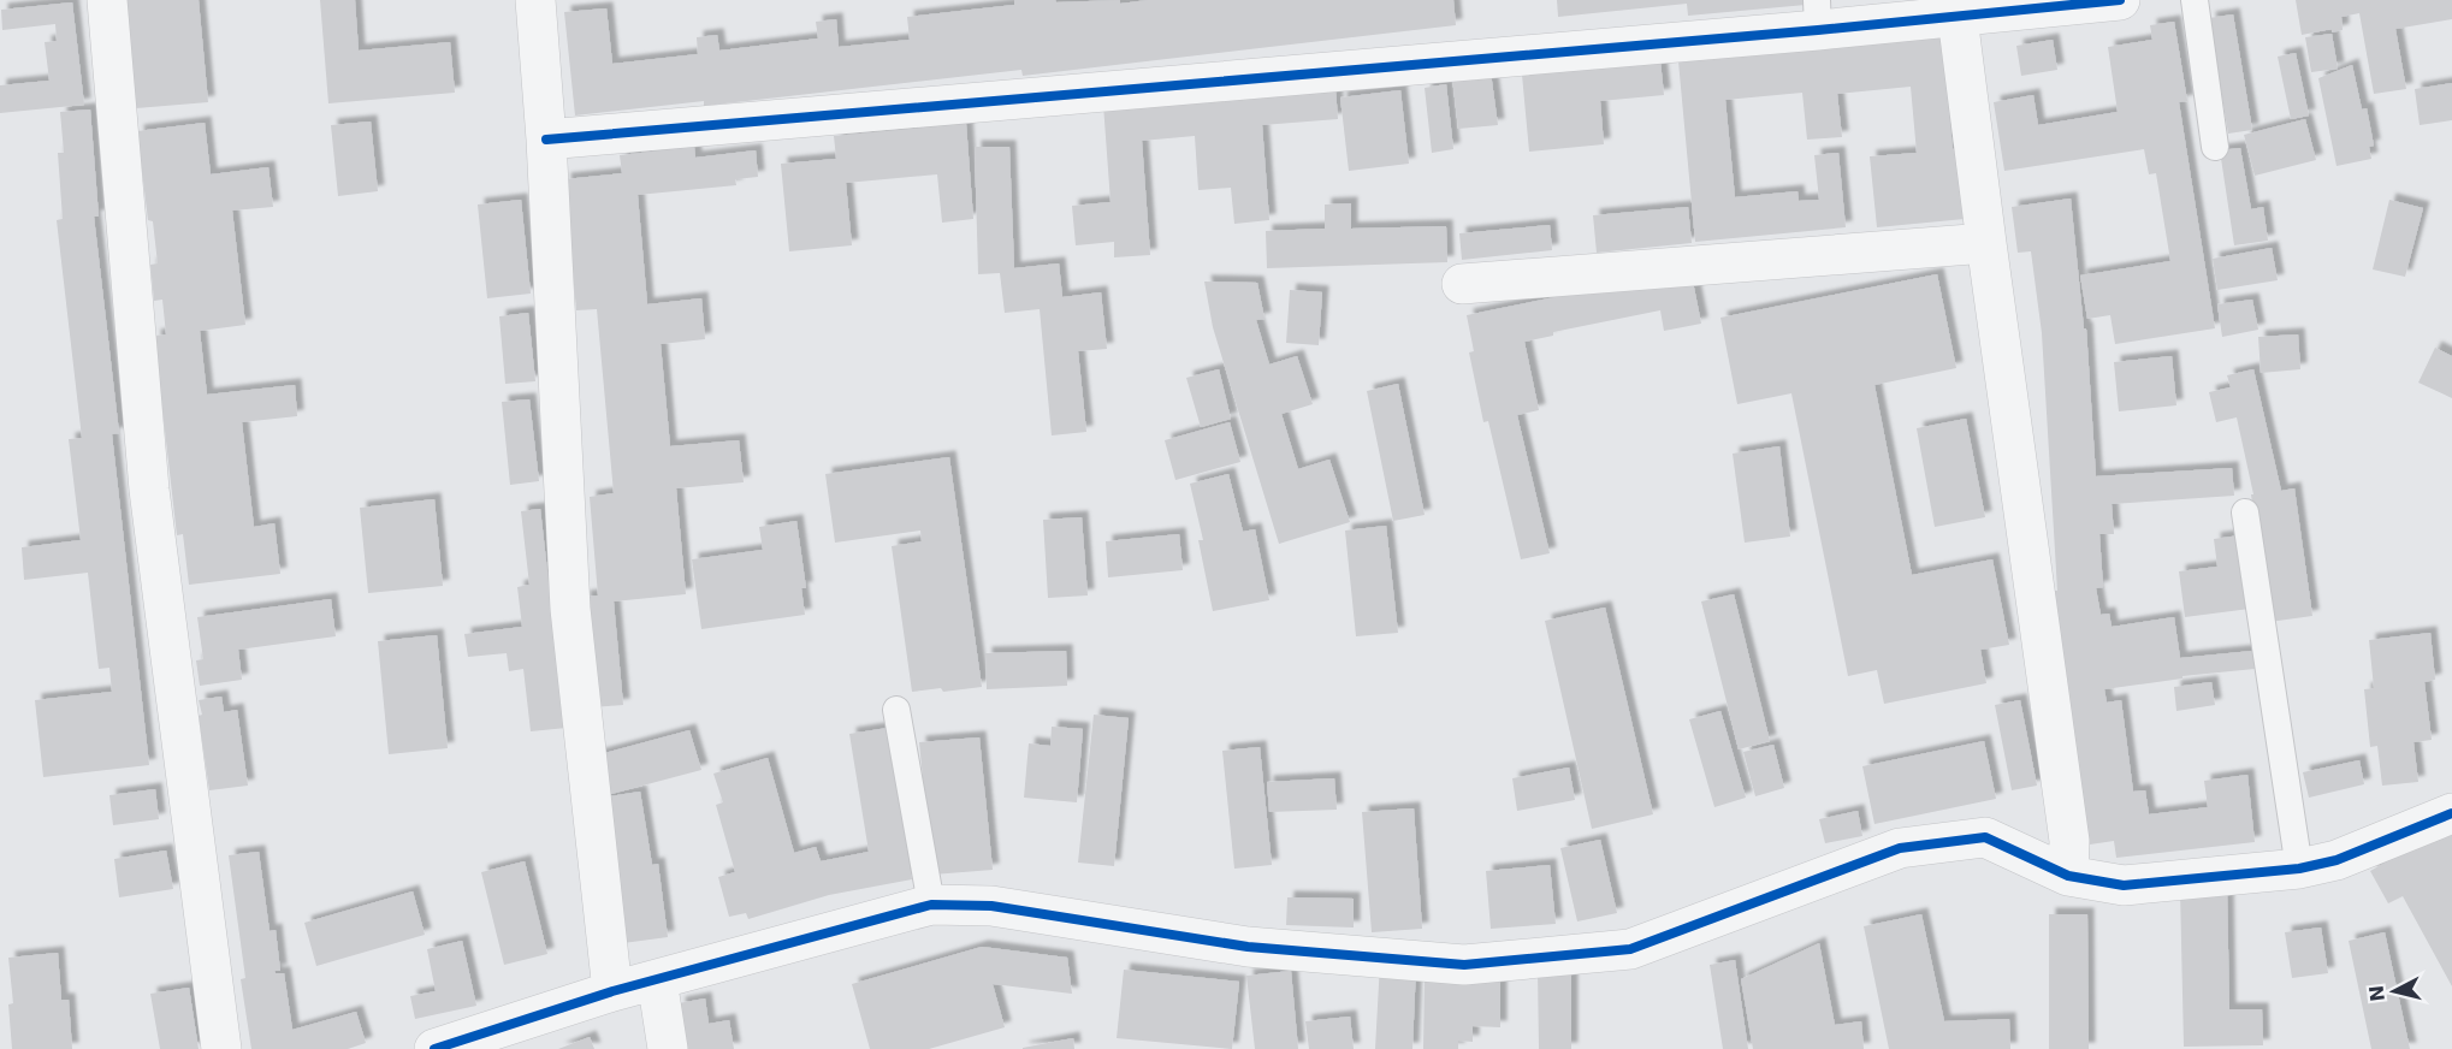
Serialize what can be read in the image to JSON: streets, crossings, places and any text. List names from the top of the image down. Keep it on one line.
{"north":"left"}
